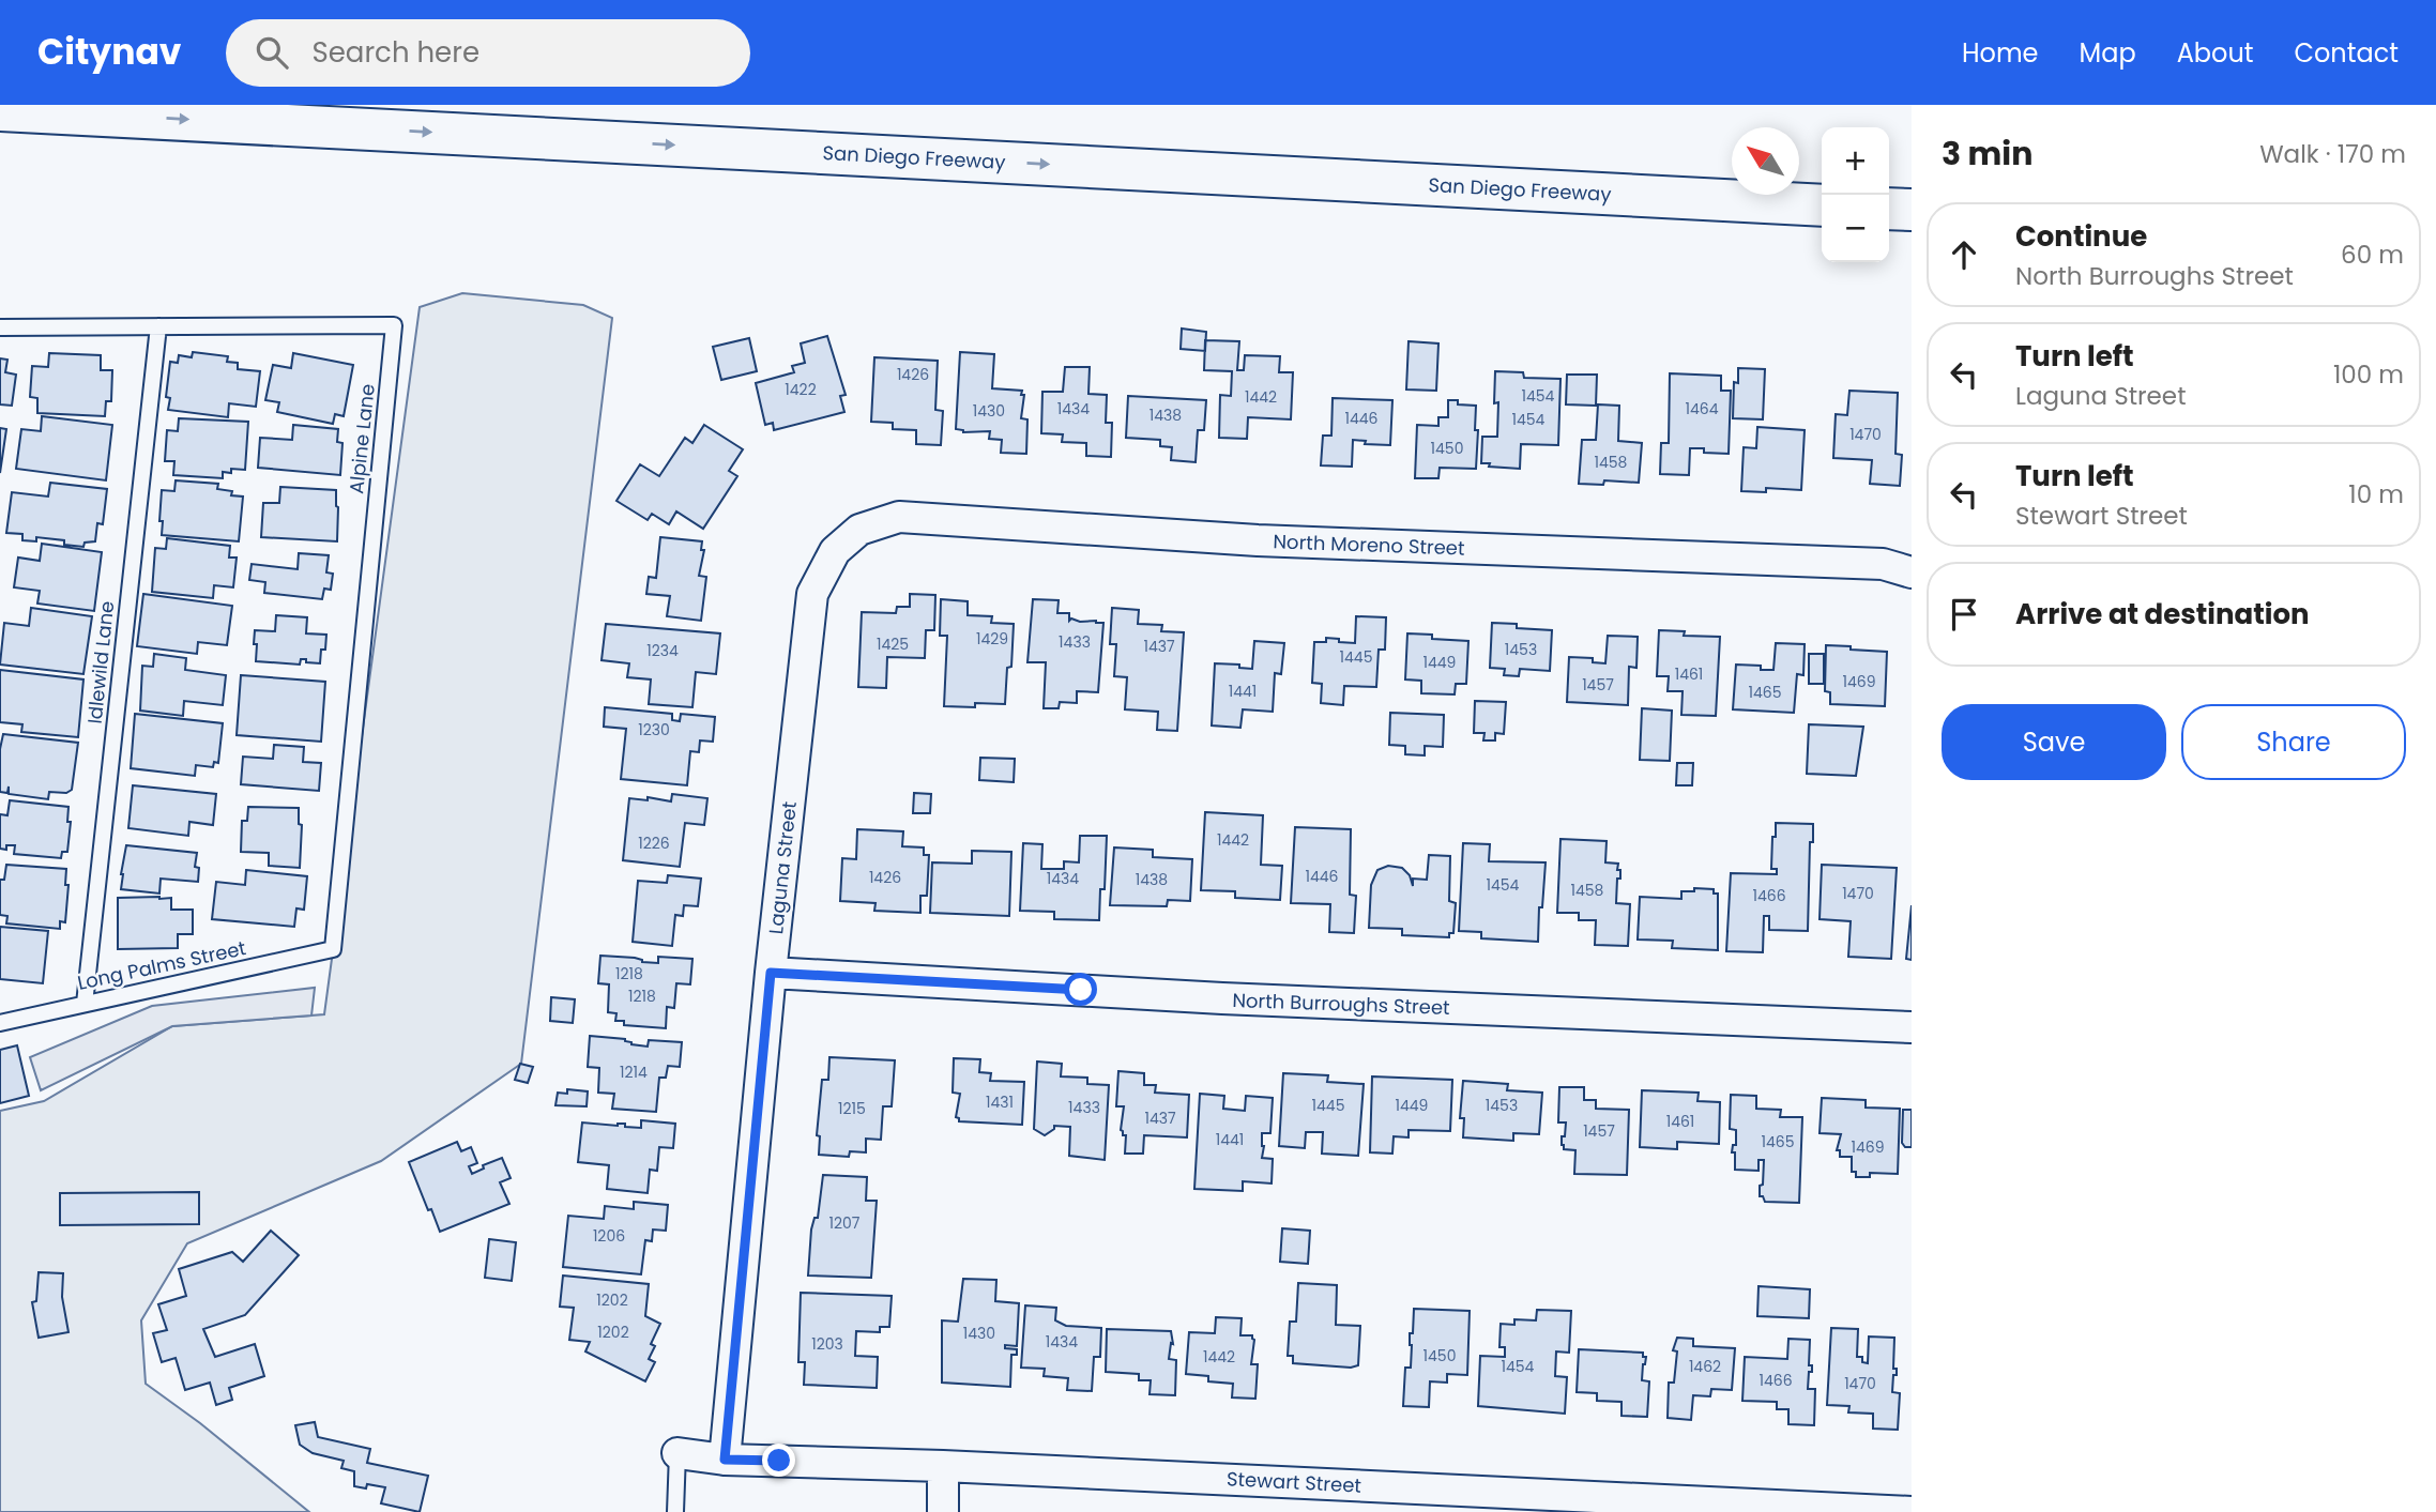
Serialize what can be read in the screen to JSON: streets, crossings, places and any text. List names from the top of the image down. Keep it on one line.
{"streets":{"highway":["San Diego Freeway"],"street":["North Moreno Street","Laguna Street","North Burroughs Street","Stewart Street"],"lane":["Alpine Lane","Idlewild Lane","Long Palms Street"]},"crossings":[["Alpine Lane","Idlewild Lane"],["Alpine Lane","Long Palms Street"],["North Moreno Street","Laguna Street"],["Idlewild Lane","Long Palms Street"],["Laguna Street","North Burroughs Street"],["Laguna Street","Stewart Street"]],"one_way":["San Diego Freeway"],"house_numbers":["1426","1422","1454","1442","1434","1464","1430","1438","1446","1454","1470","1450","1458","1429","1433","1425","1437","1453","1234","1445","1449","1461","1469","1457","1441","1465","1230","1442","1226","1446","1426","1434","1438","1454","1458","1470","1466","1218","1218","1214","1431","1445","1449","1453","1433","1215","1437","1461","1457","1441","1465","1469","1207","1206","1202","1202","1430","1434","1203","1450","1442","1454","1462","1466","1470"],"north":"top left","page":{"header":"Citynav","search":"Search here","nav":["Home","Map","About","Contact"],"heading":["3 min","Walk · 170 m"],"map_buttons":["+","−"],"list":[["Continue","North Burroughs Street","60 m"],["Turn left","Laguna Street","100 m"],["Turn left","Stewart Street","10 m"],"Arrive at destination"],"buttons":["Save","Share"]}}
